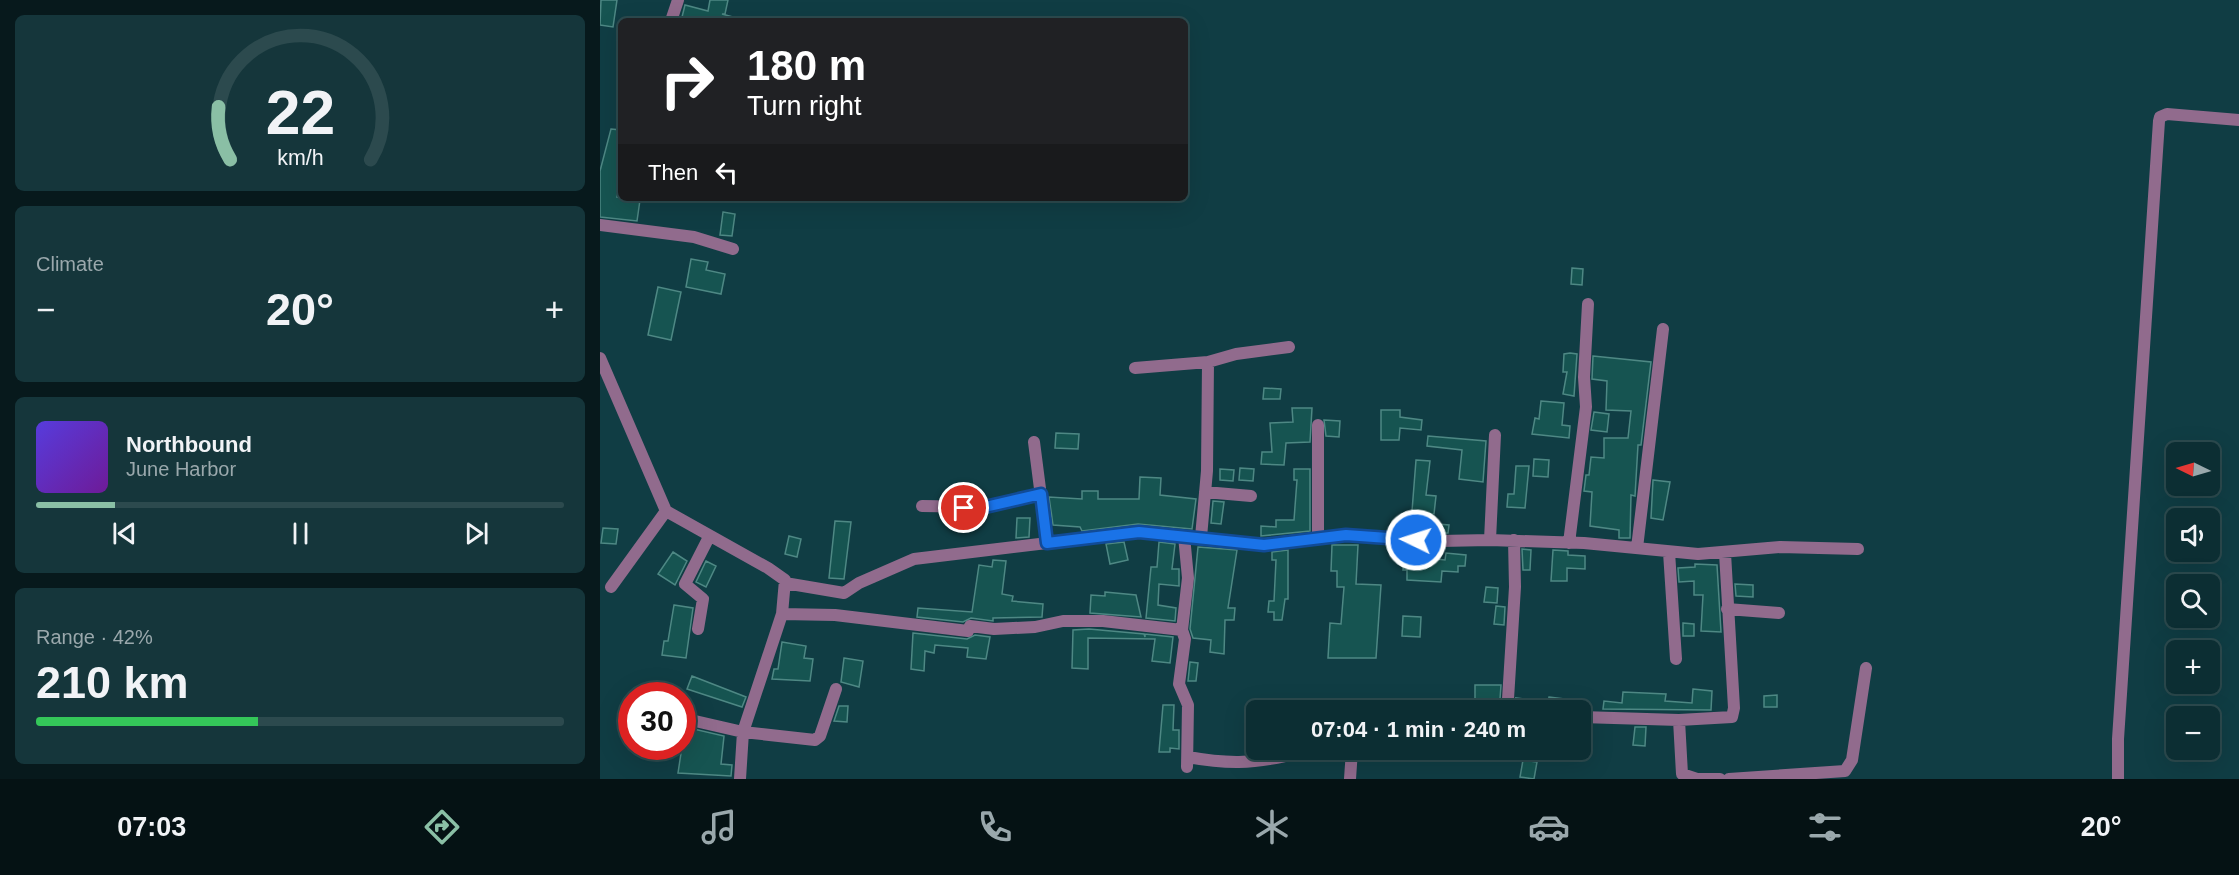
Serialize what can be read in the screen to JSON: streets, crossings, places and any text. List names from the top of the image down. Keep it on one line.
{"north":"left","page":{"turn":["180 m","Turn right"],"then":"Then","tile":["Climate",["Range · 42%","210 km"]],"heat":["−","20°","+"],"song":["Northbound","June Harbor"],"map_buttons":["+","−"],"limit":"30","trip":"07:04 · 1 min · 240 m","tabs":["07:03","20°"],"gauge":["22","km/h"]}}
